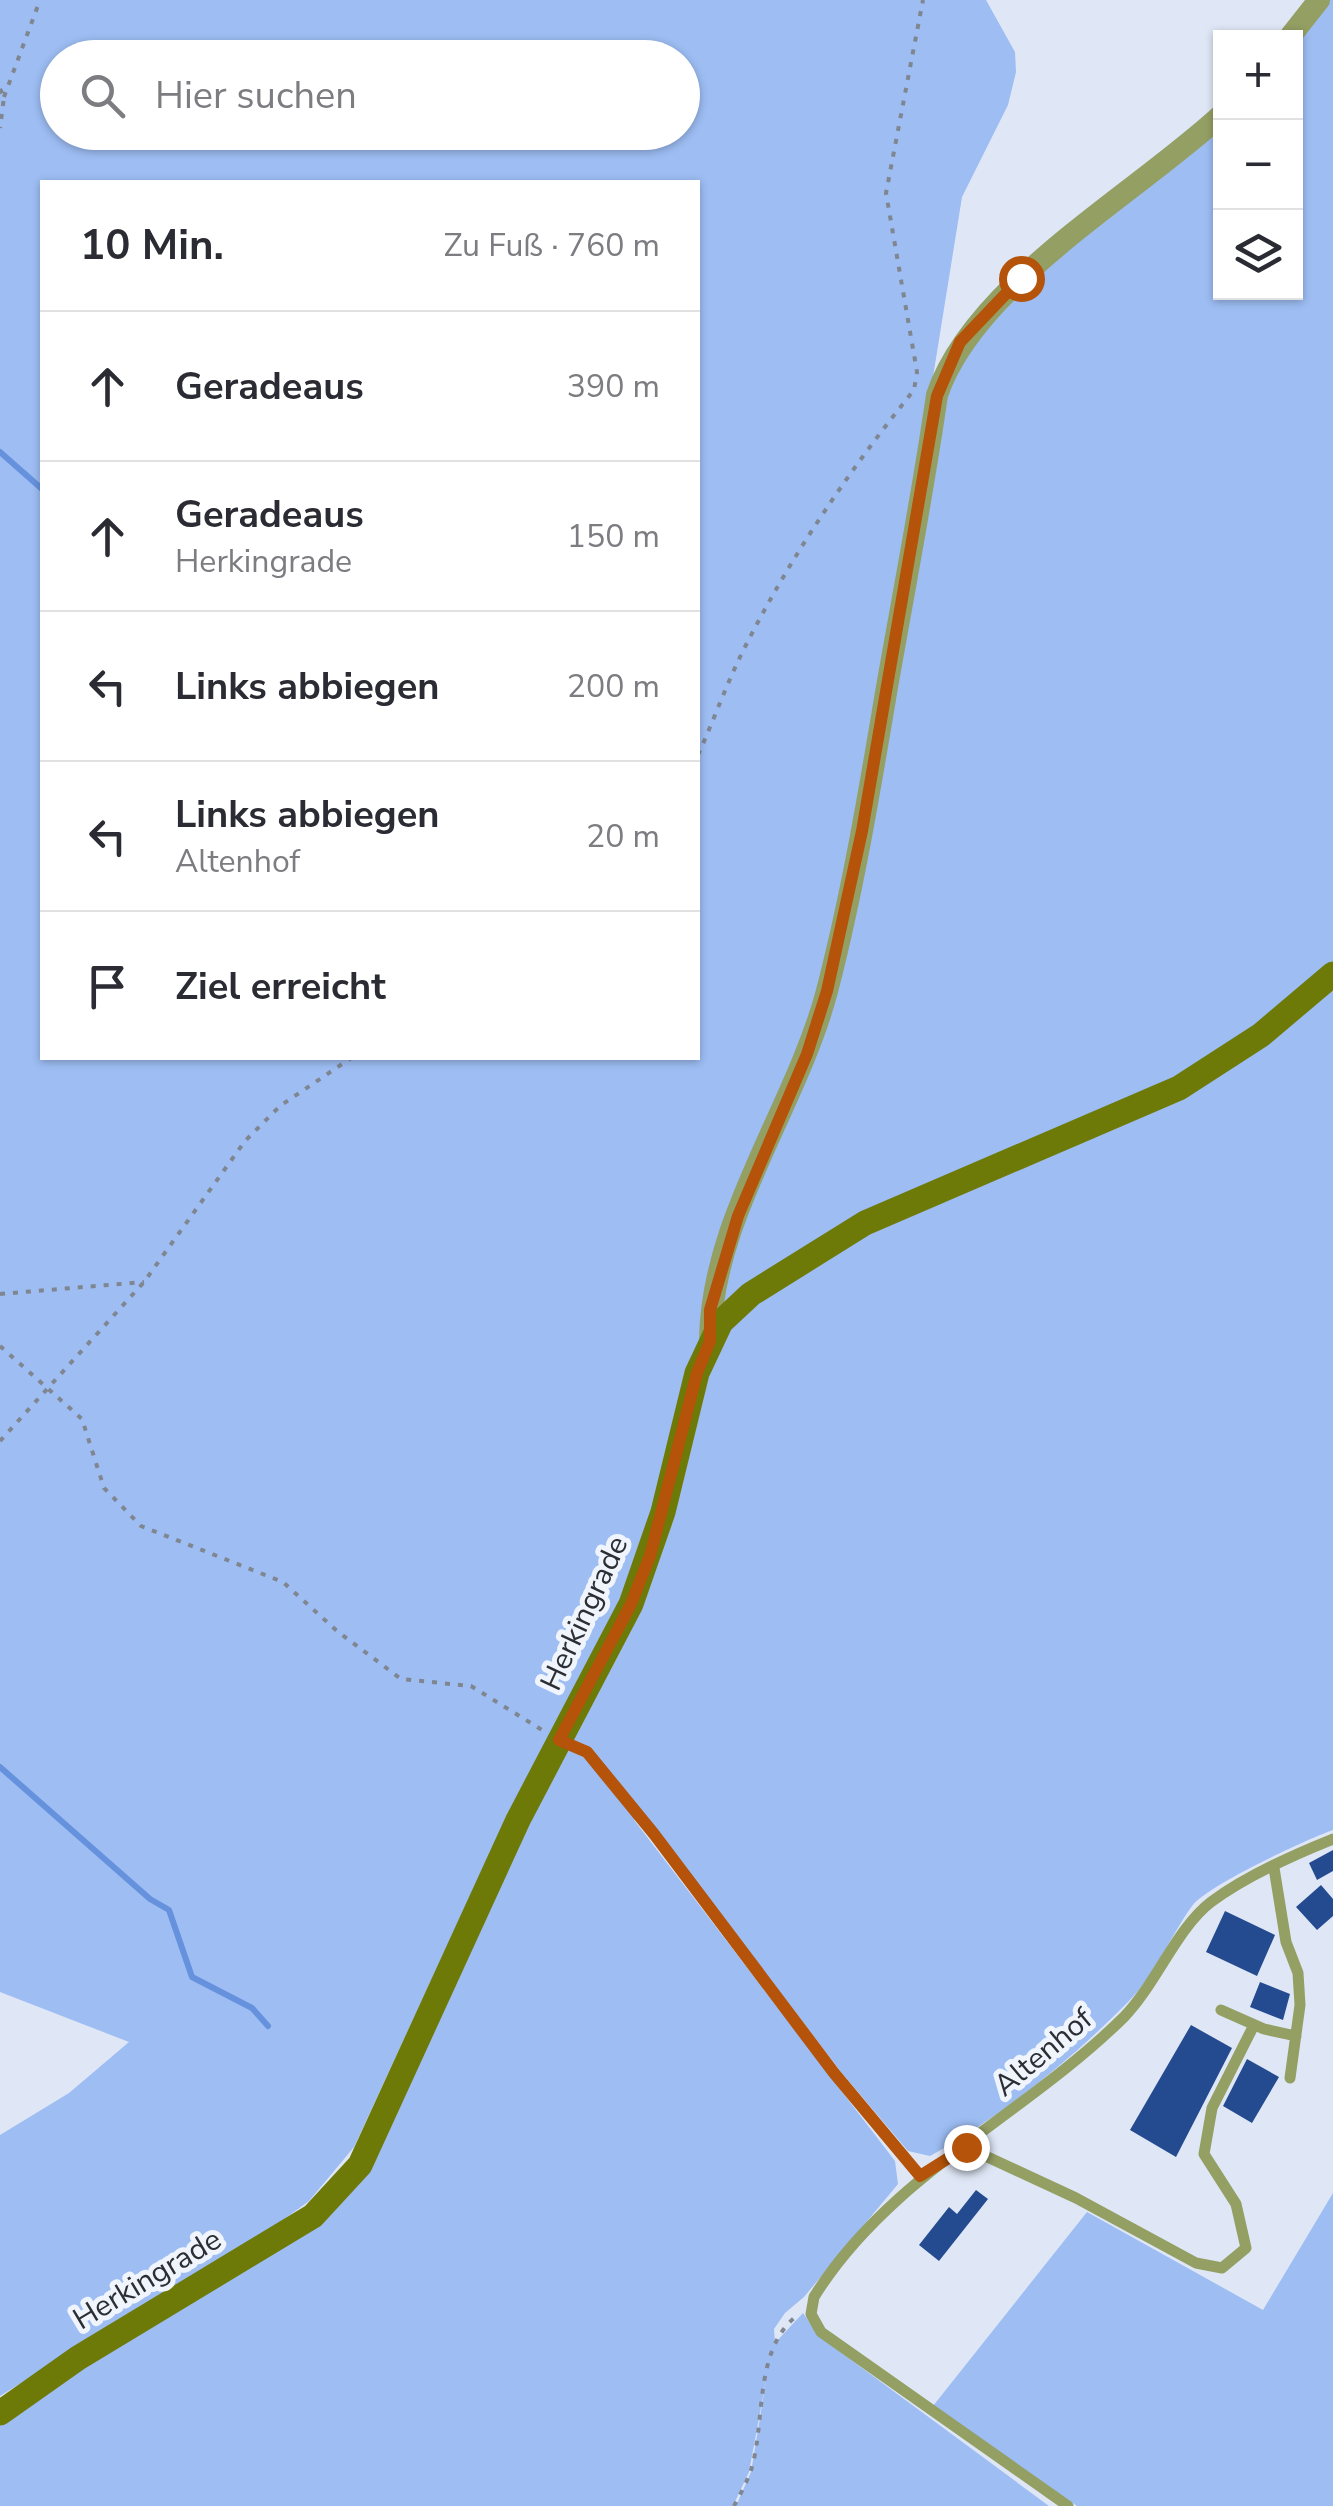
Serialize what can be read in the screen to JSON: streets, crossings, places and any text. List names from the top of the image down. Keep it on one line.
{"streets":{"main road":["Herkingrade"],"lane":["Altenhof"]},"page":{"map_buttons":["+","−"],"search":"Hier suchen","heading":["10 Min.","Zu Fuß · 760 m"],"list":[["Geradeaus","390 m"],["Geradeaus","Herkingrade","150 m"],["Links abbiegen","200 m"],["Links abbiegen","Altenhof","20 m"],"Ziel erreicht"]}}
